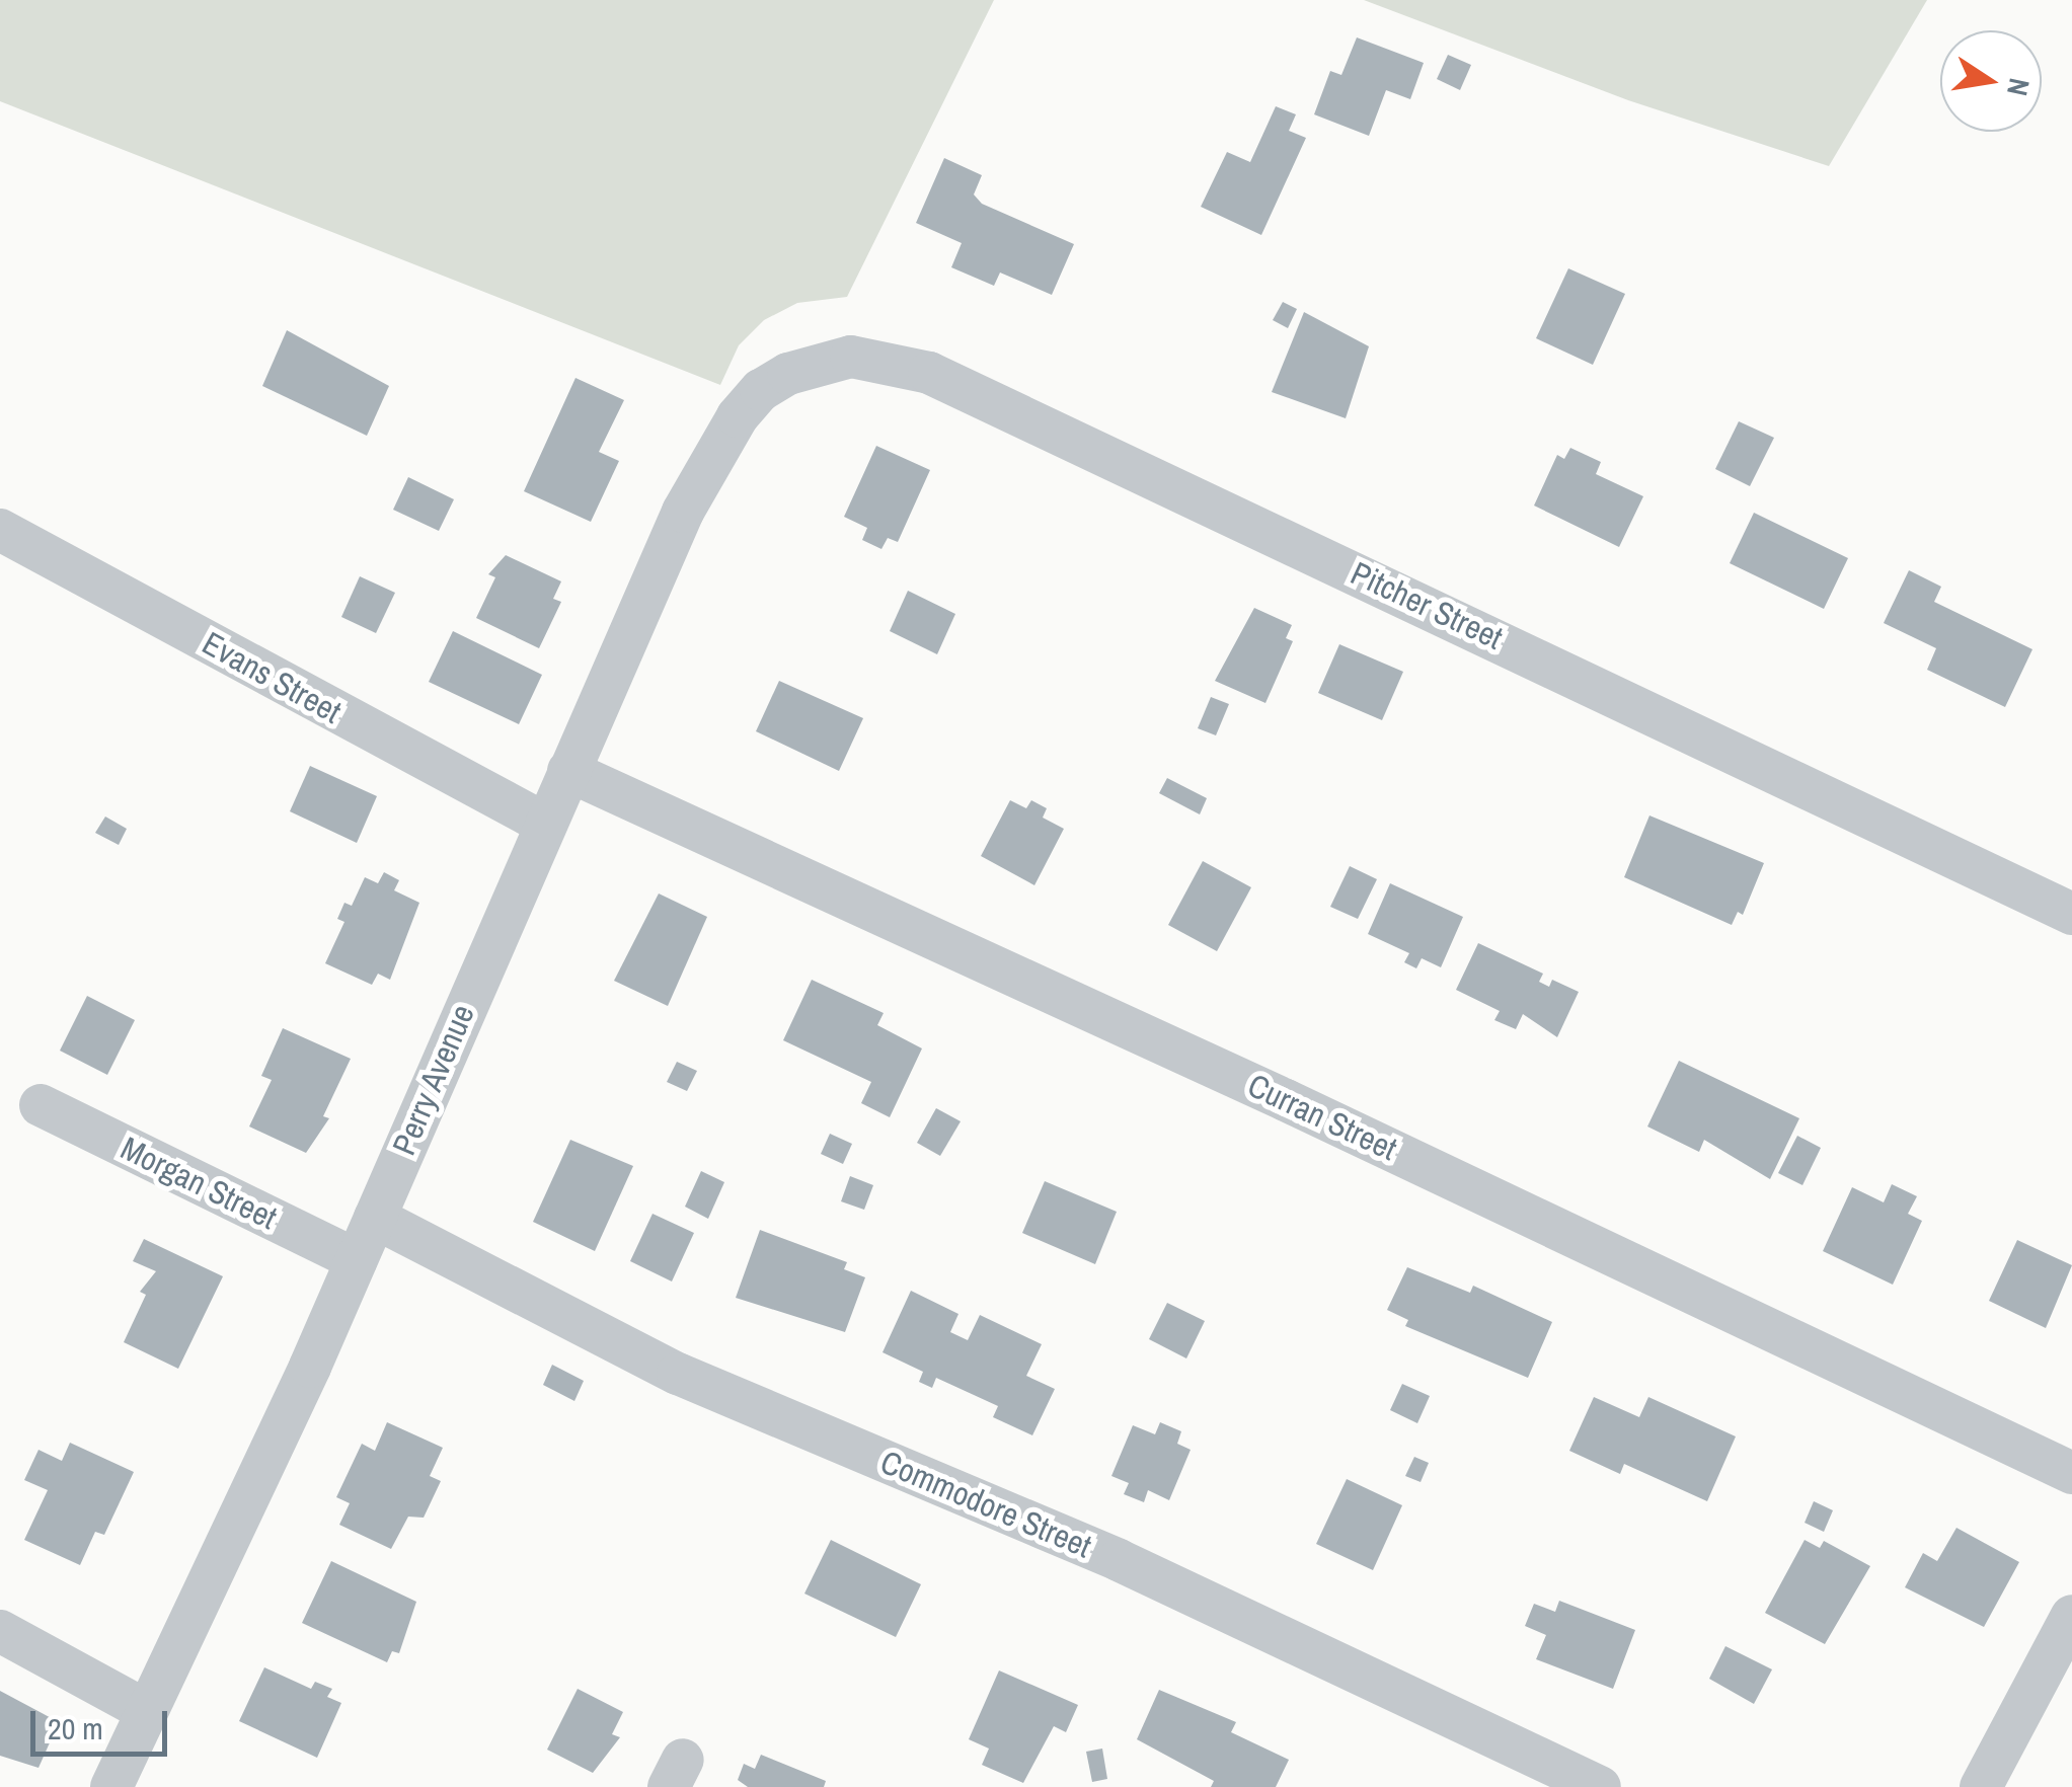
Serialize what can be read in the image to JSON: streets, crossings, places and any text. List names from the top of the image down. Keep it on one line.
{"streets":{"street":["Pitcher Street","Evans Street","Perry Avenue","Curran Street","Morgan Street","Commodore Street"]},"crossings":[["Pitcher Street","Perry Avenue"],["Evans Street","Perry Avenue"],["Perry Avenue","Curran Street"],["Perry Avenue","Morgan Street"],["Perry Avenue","Commodore Street"]],"scale_bar":"20 m","north":"right"}
